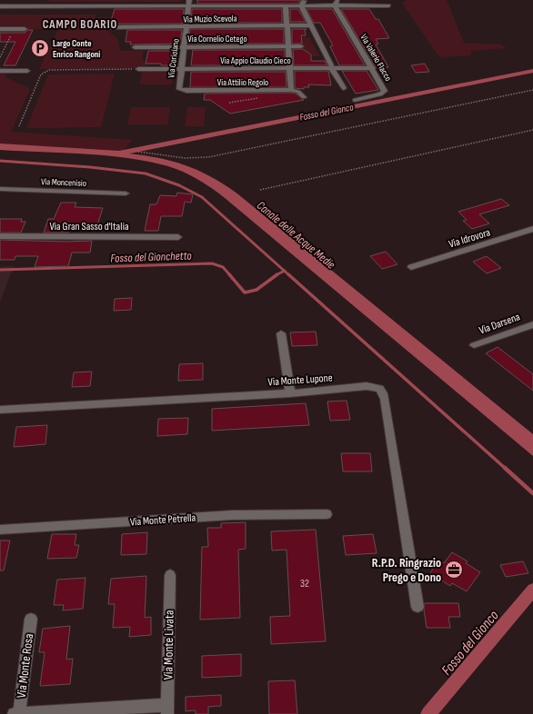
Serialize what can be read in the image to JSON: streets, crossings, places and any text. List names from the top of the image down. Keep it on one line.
{"streets":{"street":["Via Muzio Scevola","Via Cornelio Cetego","Via Valerio Flacco","Via Coriolano","Via Appio Claudio Cieco","Via Attilio Regolo","Via Moncenisio","Via Gran Sasso d'Italia","Via Idrovora","Via Darsena","Via Monte Lupone","Via Monte Petrella","Via Monte Livata","Via Monte Rosa"]},"crossings":[["Via Muzio Scevola","Via Coriolano"],["Via Cornelio Cetego","Via Coriolano"],["Via Valerio Flacco","Via Appio Claudio Cieco"],["Via Coriolano","Via Appio Claudio Cieco"],["Via Coriolano","Via Attilio Regolo"]],"districts":["CAMPO BOARIO"],"water":["Fosso del Gionco","Canale delle Acque Medie","Fosso del Gionchetto"],"places":{"parking":["Largo Conte Enrico Rangoni"],"office":["R.P.D. Ringrazio Prego e Dono"]},"house_numbers":["32"]}
